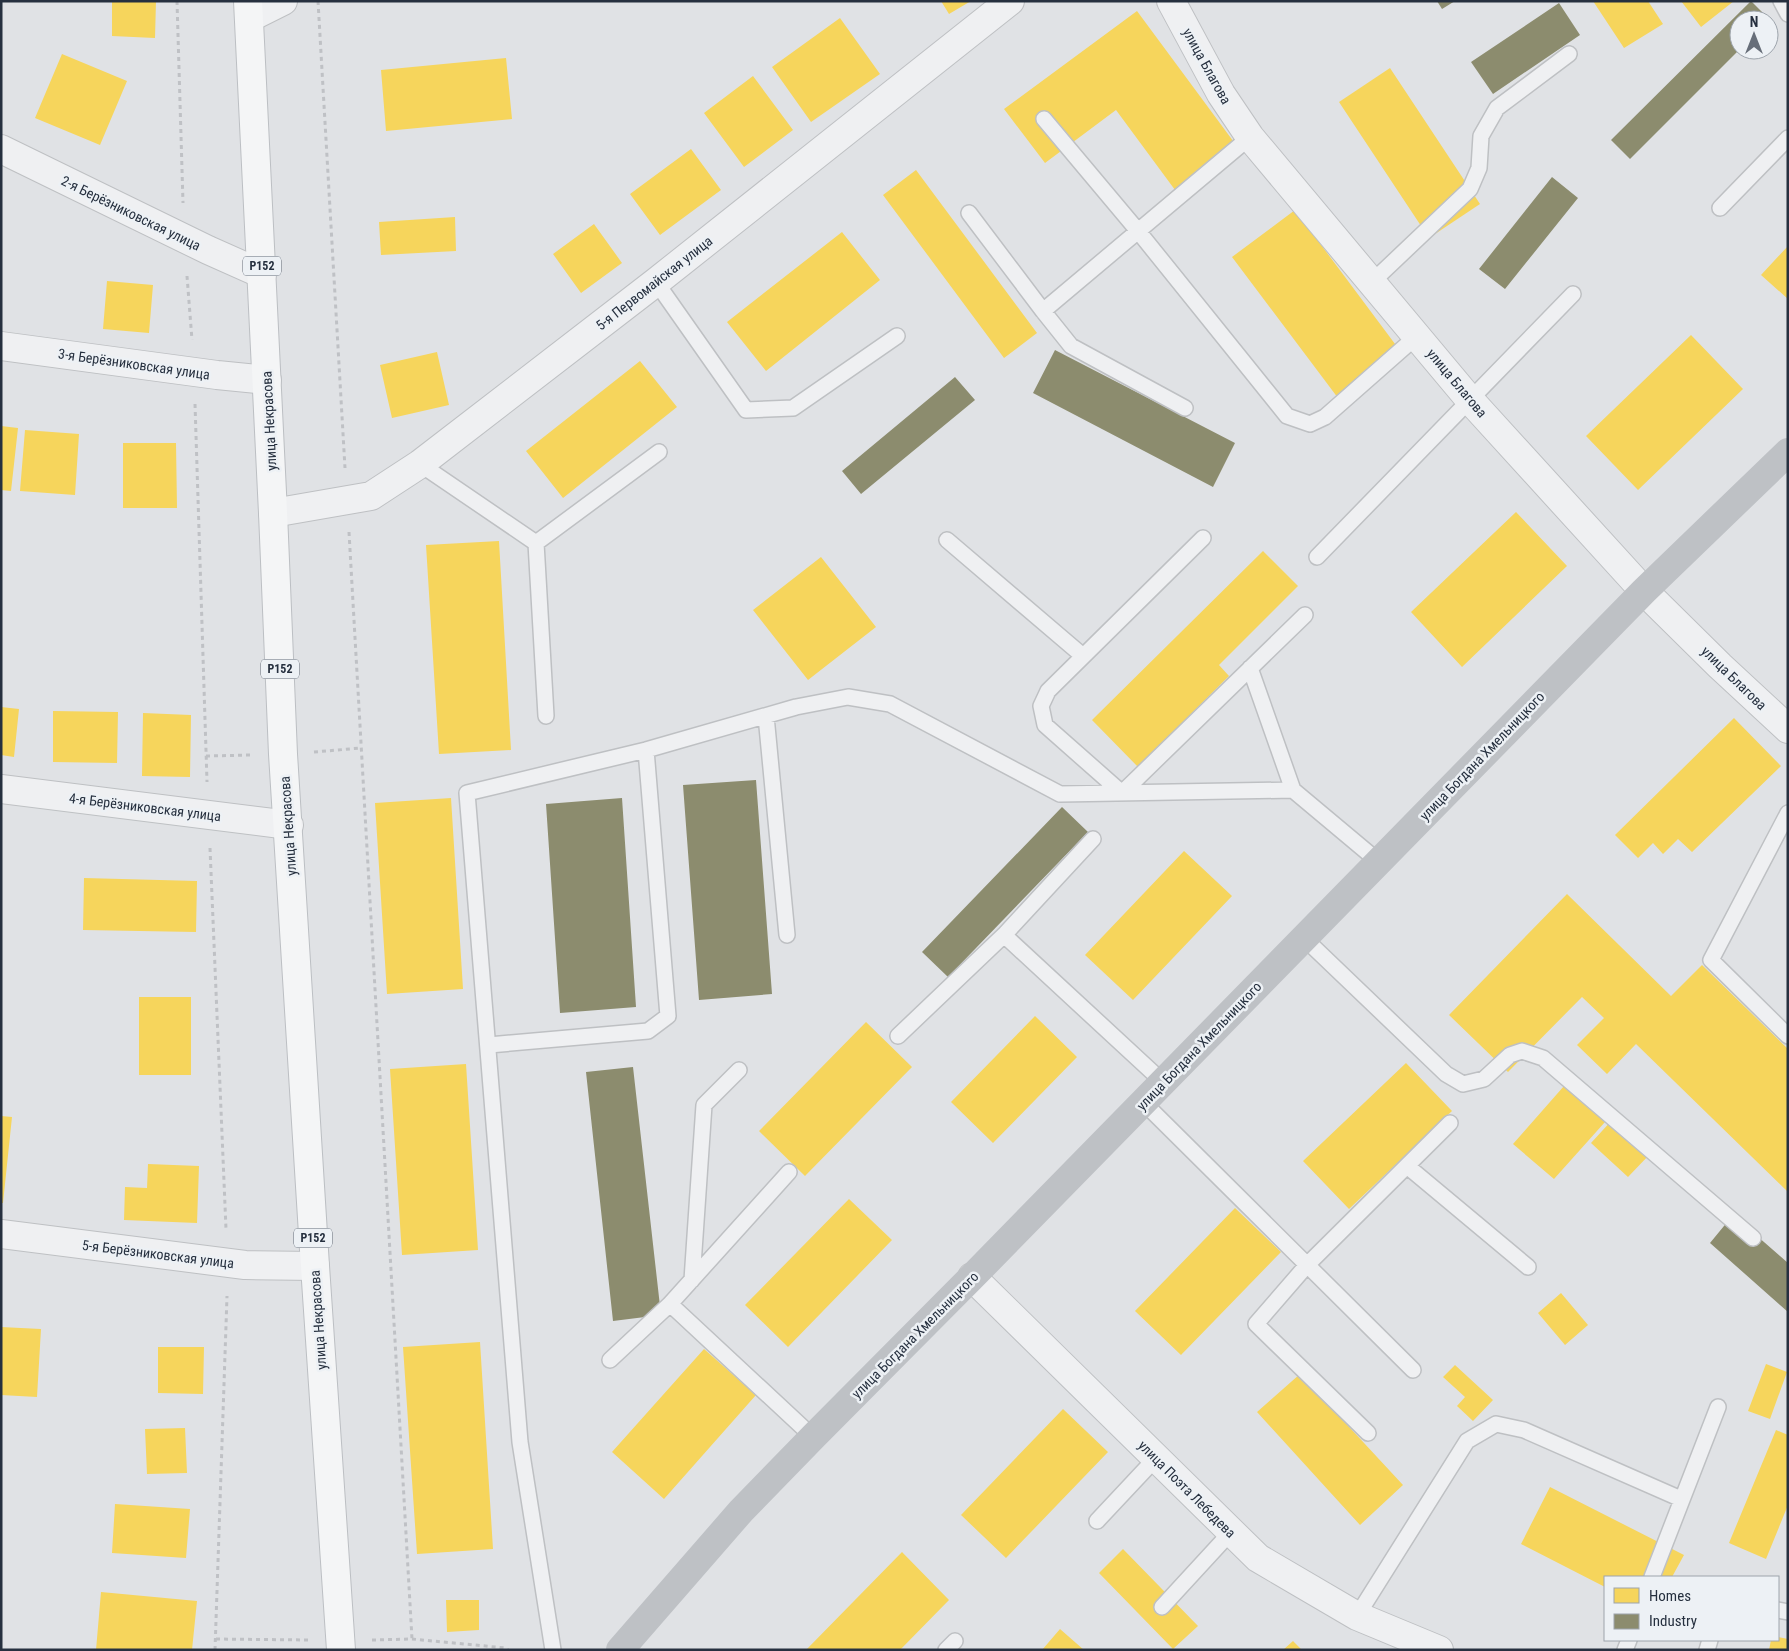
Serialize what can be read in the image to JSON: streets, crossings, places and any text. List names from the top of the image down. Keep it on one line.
{"streets":{"main road":["Р152","улица Некрасова","улица Богдана Хмельницкого"],"street":["улица Благова","2-я Берёзниковская улица","5-я Первомайская улица","3-я Берёзниковская улица","4-я Берёзниковская улица","5-я Берёзниковская улица","улица Поэта Лебедева"]},"crossings":[["улица Благова","улица Богдана Хмельницкого"],["2-я Берёзниковская улица","улица Некрасова"],["5-я Первомайская улица","улица Некрасова"],["3-я Берёзниковская улица","улица Некрасова"],["улица Некрасова","4-я Берёзниковская улица"],["улица Некрасова","5-я Берёзниковская улица"],["улица Богдана Хмельницкого","улица Поэта Лебедева"]],"legend":["Homes","Industry"],"north":"top"}
